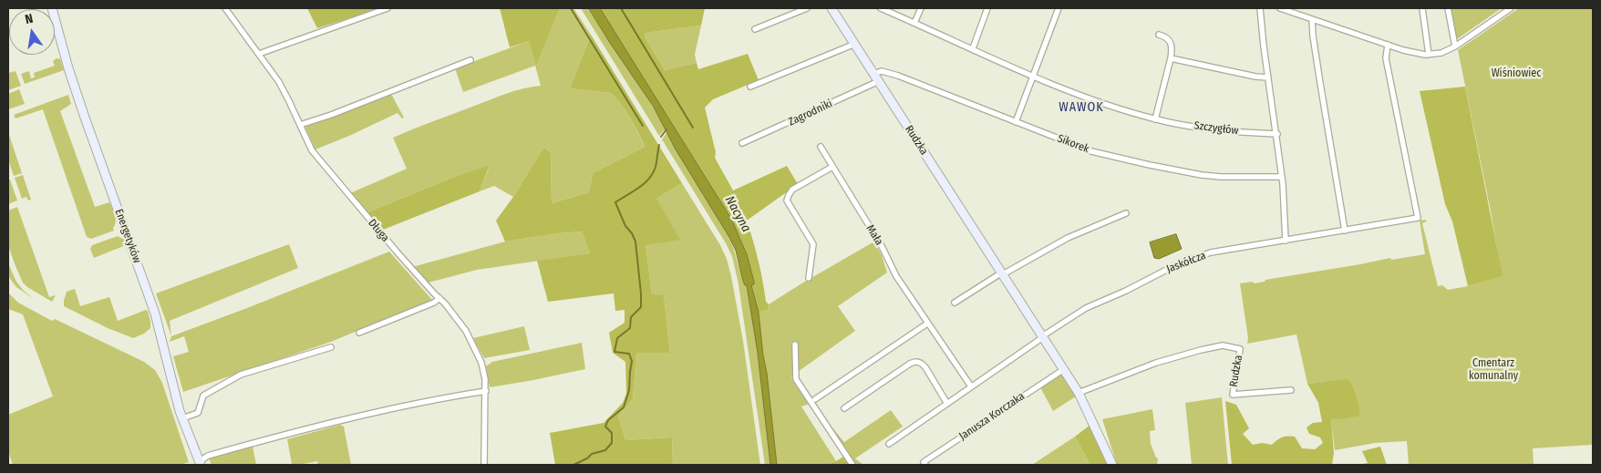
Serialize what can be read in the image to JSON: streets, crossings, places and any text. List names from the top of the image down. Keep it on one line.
{"streets":{"main road":["Rudzka","Energetyków"],"street":["Zagrodniki","Szczygłów","Sikorek","Długa","Mała","Jaskółcza","Janusza Korczaka"]},"crossings":[["Zagrodniki","Rudzka"],["Rudzka","Sikorek"],["Rudzka","Jaskółcza"],["Rudzka","Janusza Korczaka"]],"districts":["WAWOK"],"water":["Nacyna"],"parks":["Wiśniowiec","Cmentarz komunalny"],"north":"top"}
